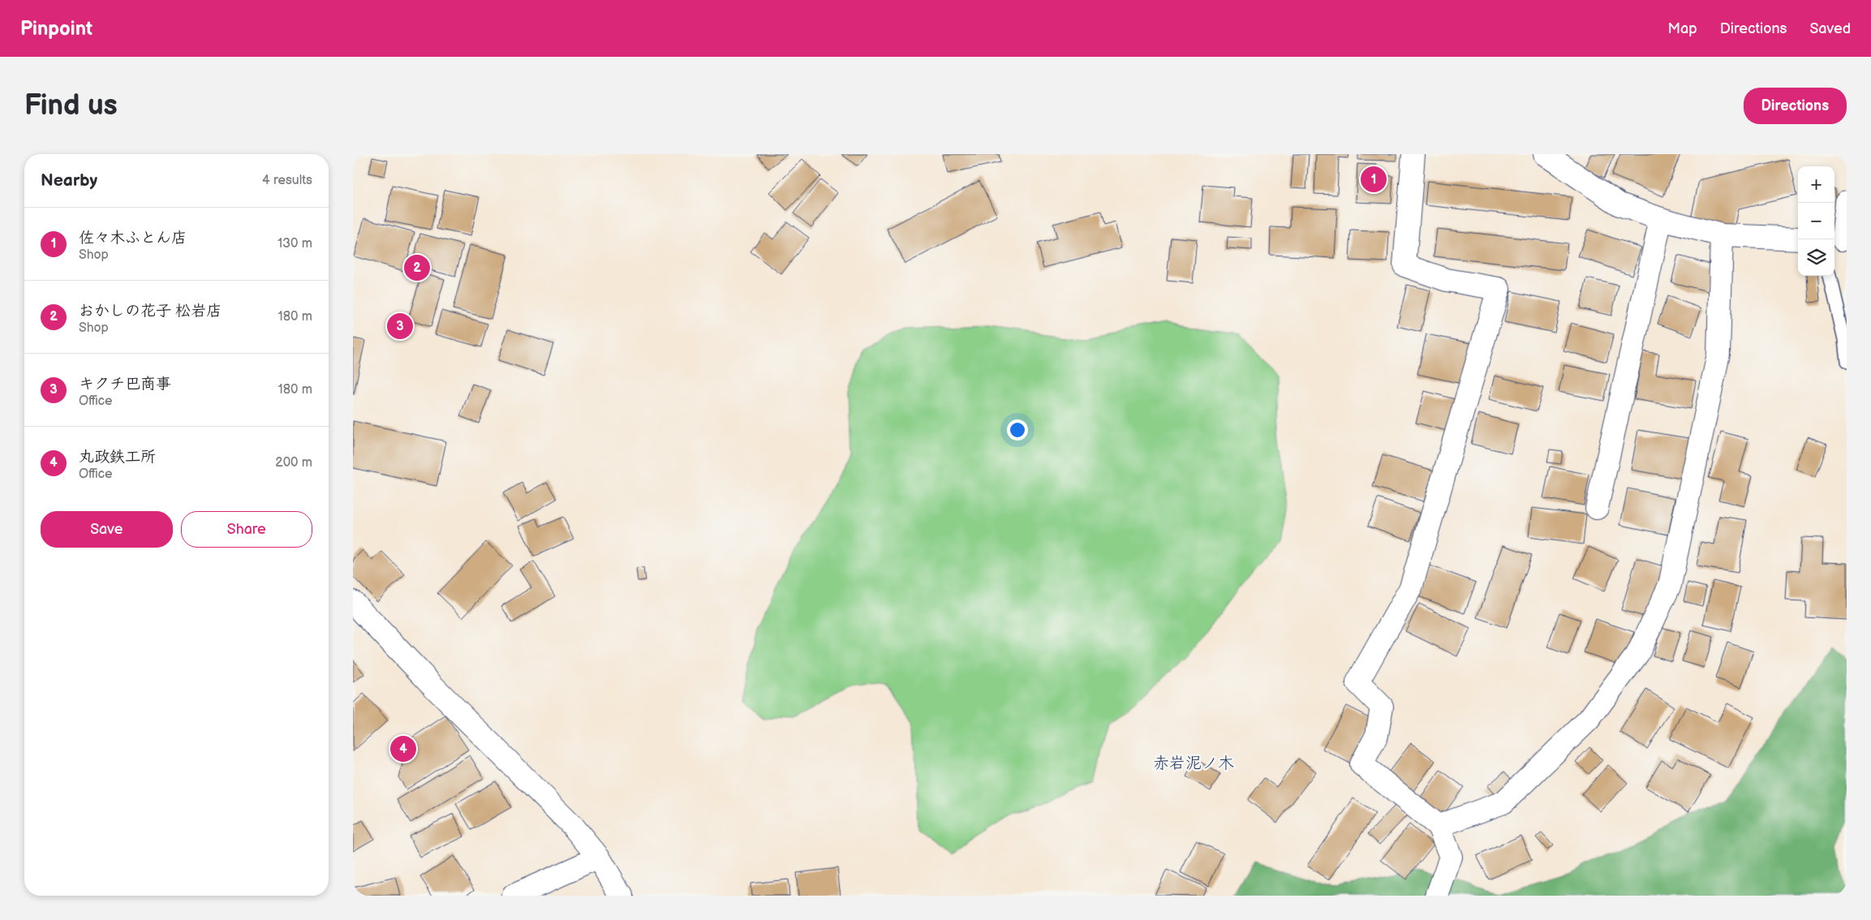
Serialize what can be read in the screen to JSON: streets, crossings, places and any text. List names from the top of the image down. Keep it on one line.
{"districts":["赤岩泥ノ木"],"page":{"header":"Pinpoint","nav":["Map","Directions","Saved"],"buttons":["Directions",["Save","Share"]],"title":"Find us","heading":["Nearby","4 results"],"pins":["1","2","3","4"],"map_buttons":["+","−"],"list":[{"mark":"1","name":"佐々木ふとん店","note":"Shop","value":"130 m"},{"mark":"2","name":"おかしの花子 松岩店","note":"Shop","value":"180 m"},{"mark":"3","name":"キクチ巴商事","note":"Office","value":"180 m"},{"mark":"4","name":"丸政鉄工所","note":"Office","value":"200 m"}]}}
